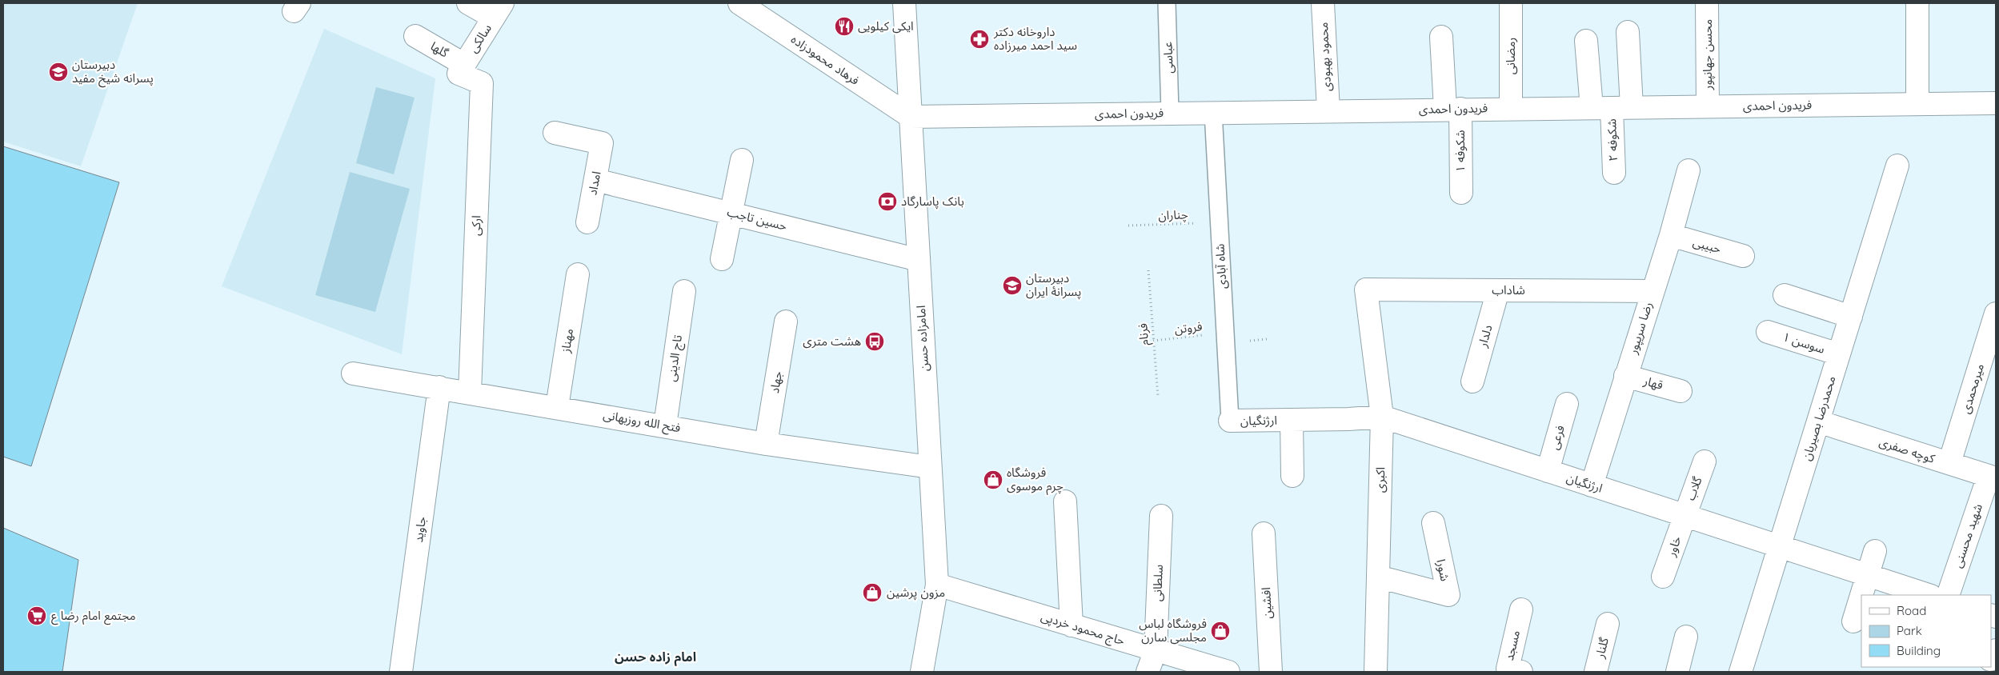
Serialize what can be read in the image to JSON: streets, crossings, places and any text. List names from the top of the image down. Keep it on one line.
{"streets":{"street":["سالکی","گلها","محسن جهانپور","رمضانی","محمود بهبودی","فرهاد محمودزاده","فریدون احمدی","شکوفه ۲","شکوفه ۱","امداد","حسین تاجب","ارکی","حبیبی","شاداب","رضا سریپور","دلدار","امامزاده حسن","مهناز","سوسن ۱","تاج الدینی","جهاد","قهار","میرمحمدی","محمدرضا بصیریان","ارژنگیان","فتح الله روزبهانی","فرعی","کوچه صفری","اکبری","گلاب","جاوید","شهید محسنی","خاور","شورا","سلطانی","افشین","حاج محمود خردپی","مسجد","گلنار"],"lane":["عباسی","شاه آبادی"],"path":["چناران","فروتن","فرنام"]},"crossings":[["سالکی","گلها"],["سالکی","ارکی"],["گلها","ارکی"],["محسن جهانپور","فریدون احمدی"],["رمضانی","فریدون احمدی"],["محمود بهبودی","فریدون احمدی"],["عباسی","فریدون احمدی"],["فرهاد محمودزاده","فریدون احمدی"],["فرهاد محمودزاده","امامزاده حسن"],["فریدون احمدی","شکوفه ۲"],["فریدون احمدی","شکوفه ۱"],["فریدون احمدی","شاه آبادی"],["فریدون احمدی","امامزاده حسن"],["امداد","حسین تاجب"],["چناران","شاه آبادی"],["حسین تاجب","امامزاده حسن"],["ارکی","فتح الله روزبهانی"],["حبیبی","رضا سریپور"],["شاه آبادی","فروتن"],["شاه آبادی","ارژنگیان"],["شاداب","رضا سریپور"],["شاداب","دلدار"],["شاداب","اکبری"],["فروتن","فرنام"],["رضا سریپور","قهار"],["رضا سریپور","ارژنگیان"],["امامزاده حسن","فتح الله روزبهانی"],["امامزاده حسن","حاج محمود خردپی"],["مهناز","فتح الله روزبهانی"],["سوسن ۱","محمدرضا بصیریان"],["تاج الدینی","فتح الله روزبهانی"],["جهاد","فتح الله روزبهانی"],["میرمحمدی","کوچه صفری"],["محمدرضا بصیریان","ارژنگیان"],["محمدرضا بصیریان","کوچه صفری"],["ارژنگیان","فرعی"],["ارژنگیان","اکبری"],["ارژنگیان","گلاب"],["ارژنگیان","خاور"],["فتح الله روزبهانی","جاوید"],["کوچه صفری","شهید محسنی"],["اکبری","شورا"],["گلاب","خاور"],["سلطانی","حاج محمود خردپی"]],"districts":["امام زاده حسن"],"places":{"restaurant":["ایکی کیلویی"],"pharmacy":["داروخانه دکتر سید احمد میرزاده"],"school or university":["دبیرستان پسرانه شیخ مفید","دبیرستان پسرانهٔ ایران"],"bank":["بانک پاسارگاد"],"bus stop":["هشت متری"],"shop":["فروشگاه چرم موسوی","مزون پرشین","فروشگاه لباس مجلسی سارن"],"supermarket":["مجتمع امام رضا ع"]},"legend":["Road","Park","Building"]}
